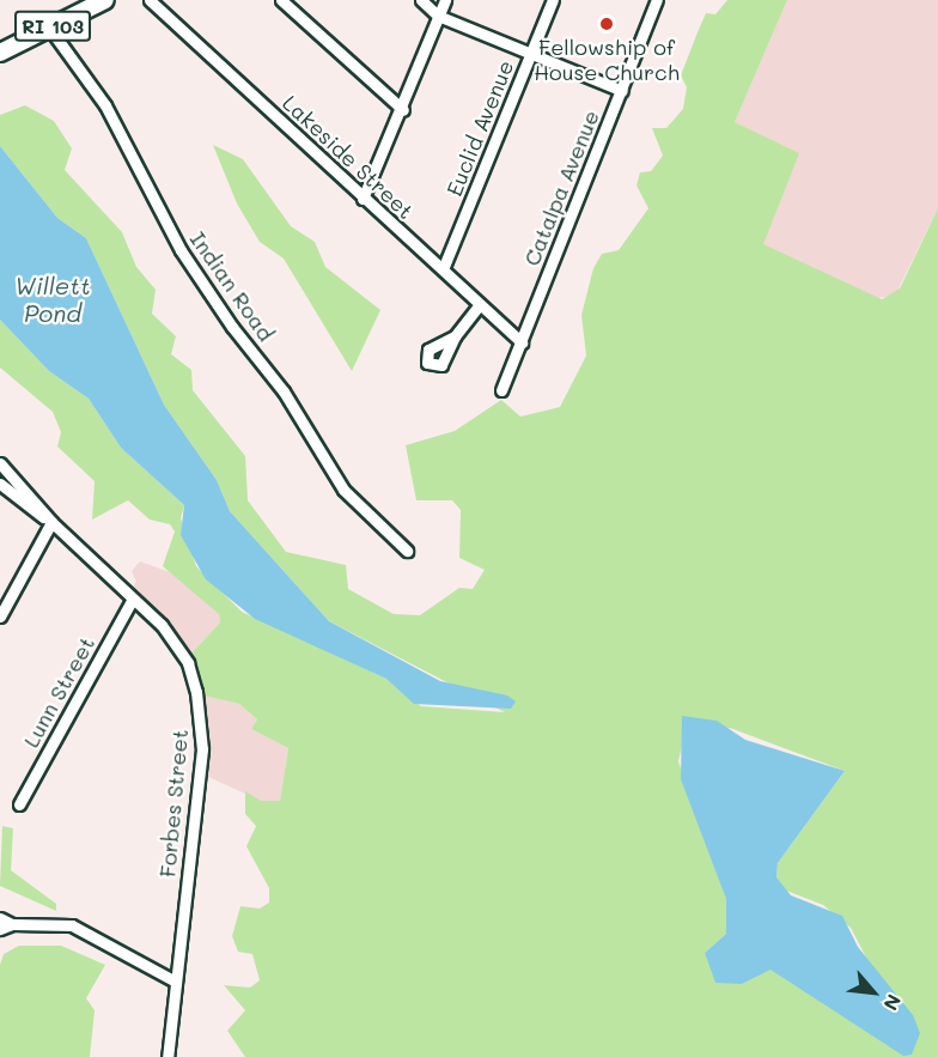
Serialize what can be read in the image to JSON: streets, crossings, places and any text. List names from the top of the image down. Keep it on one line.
{"streets":{"main road":["RI 103"],"street":["Euclid Avenue","Lakeside Street","Catalpa Avenue","Indian Road","Lunn Street","Forbes Street"]},"crossings":[["RI 103","Indian Road"],["Euclid Avenue","Lakeside Street"],["Lakeside Street","Catalpa Avenue"],["Lunn Street","Forbes Street"]],"water":["Willett Pond"],"places":["Fellowship of House Church"],"north":"bottom right"}
